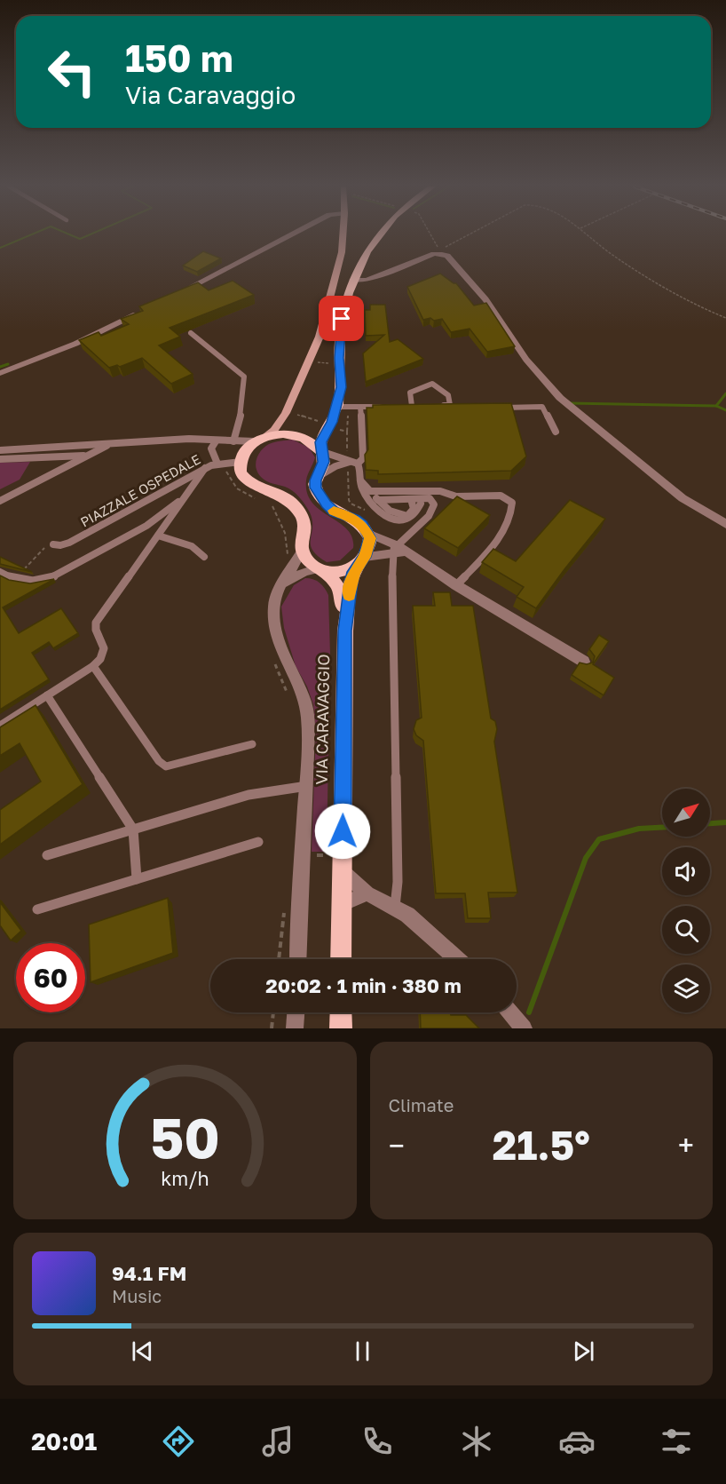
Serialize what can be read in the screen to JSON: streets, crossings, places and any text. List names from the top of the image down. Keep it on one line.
{"streets":{"main road":["VIA CARAVAGGIO"],"lane":["PIAZZALE OSPEDALE"]},"north":"top right","page":{"turn":["150 m","Via Caravaggio"],"limit":"60","trip":"20:02 · 1 min · 380 m","tile":"Climate","heat":["−","21.5°","+"],"song":["94.1 FM","Music"],"tabs":"20:01","gauge":["50","km/h"]}}
